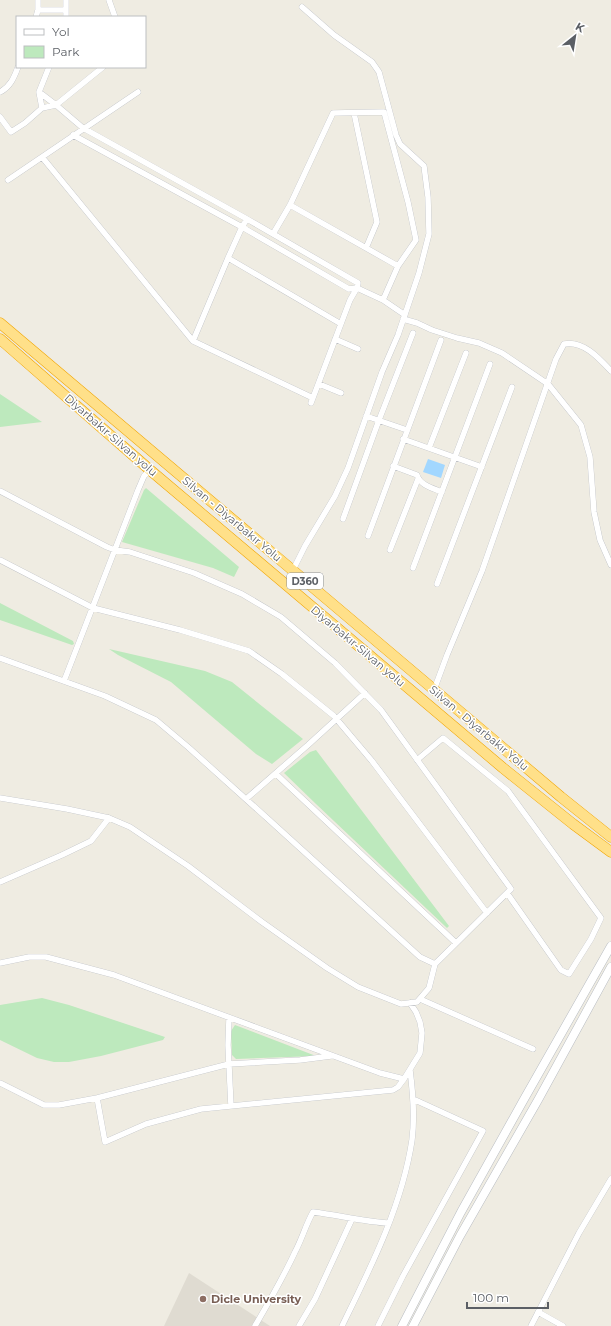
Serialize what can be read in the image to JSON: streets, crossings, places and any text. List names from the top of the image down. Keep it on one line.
{"streets":{"highway":["Diyarbakır-Silvan yolu","Silvan - Diyarbakır Yolu","D360"]},"places":["Dicle University"],"legend":["Yol","Park"],"scale_bar":"100 m","north":"top right"}
